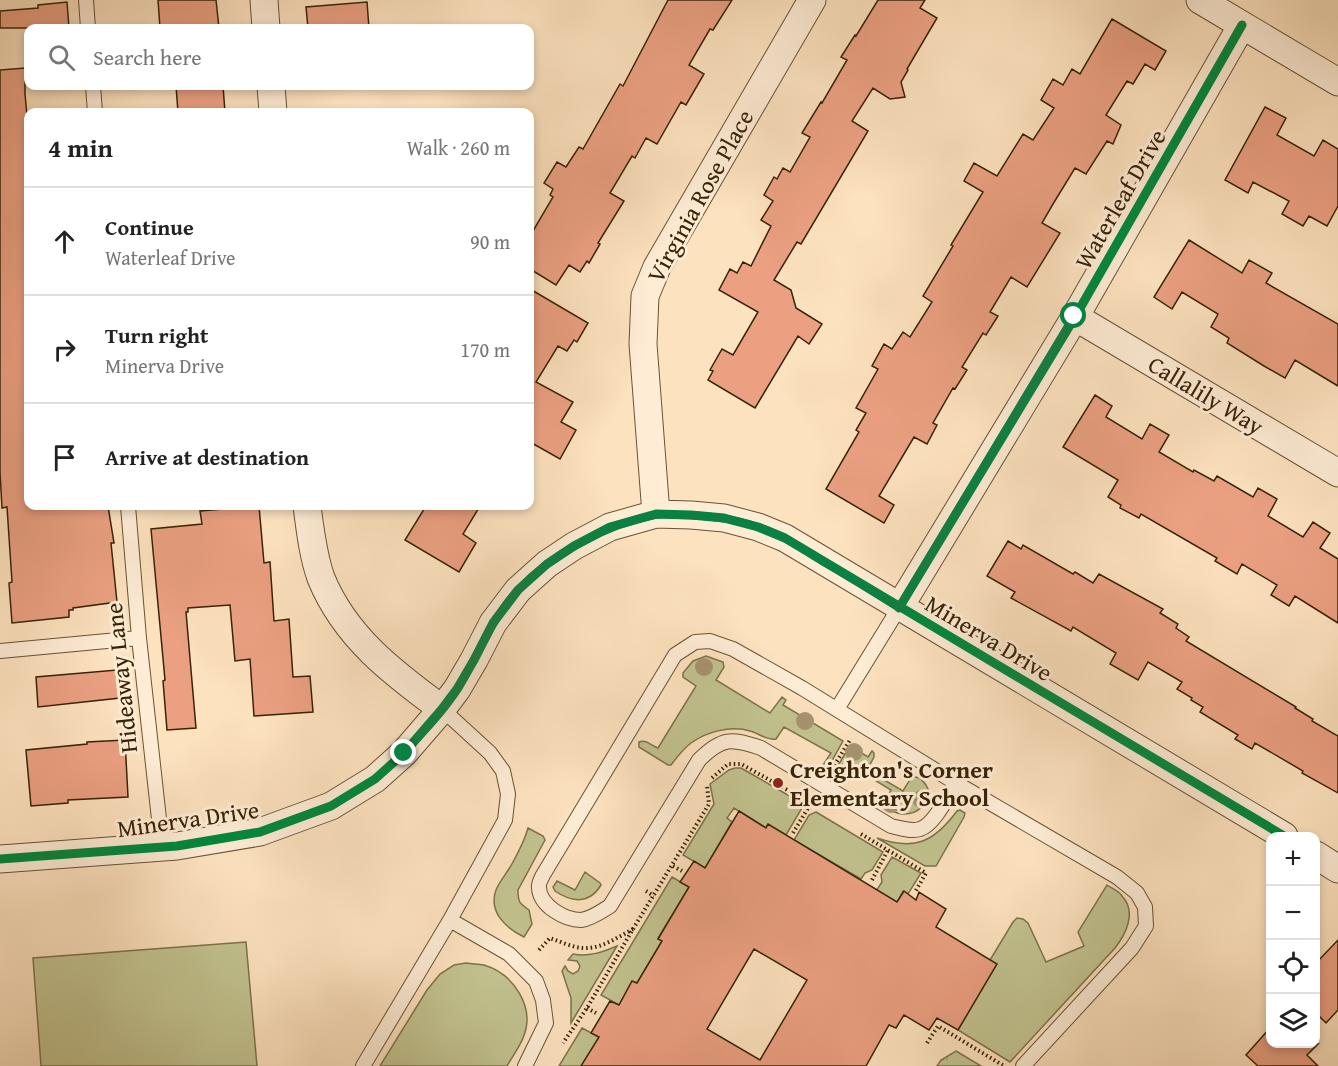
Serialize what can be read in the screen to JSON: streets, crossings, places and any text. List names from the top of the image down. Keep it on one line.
{"streets":{"street":["Virginia Rose Place","Waterleaf Drive","Callalily Way","Minerva Drive"],"lane":["Hideaway Lane"]},"crossings":[["Virginia Rose Place","Minerva Drive"],["Waterleaf Drive","Callalily Way"],["Waterleaf Drive","Minerva Drive"],["Minerva Drive","Hideaway Lane"]],"places":["Creighton's Corner Elementary School"],"page":{"search":"Search here","heading":["4 min","Walk · 260 m"],"list":[["Continue","Waterleaf Drive","90 m"],["Turn right","Minerva Drive","170 m"],"Arrive at destination"],"map_buttons":["+","−"]}}
